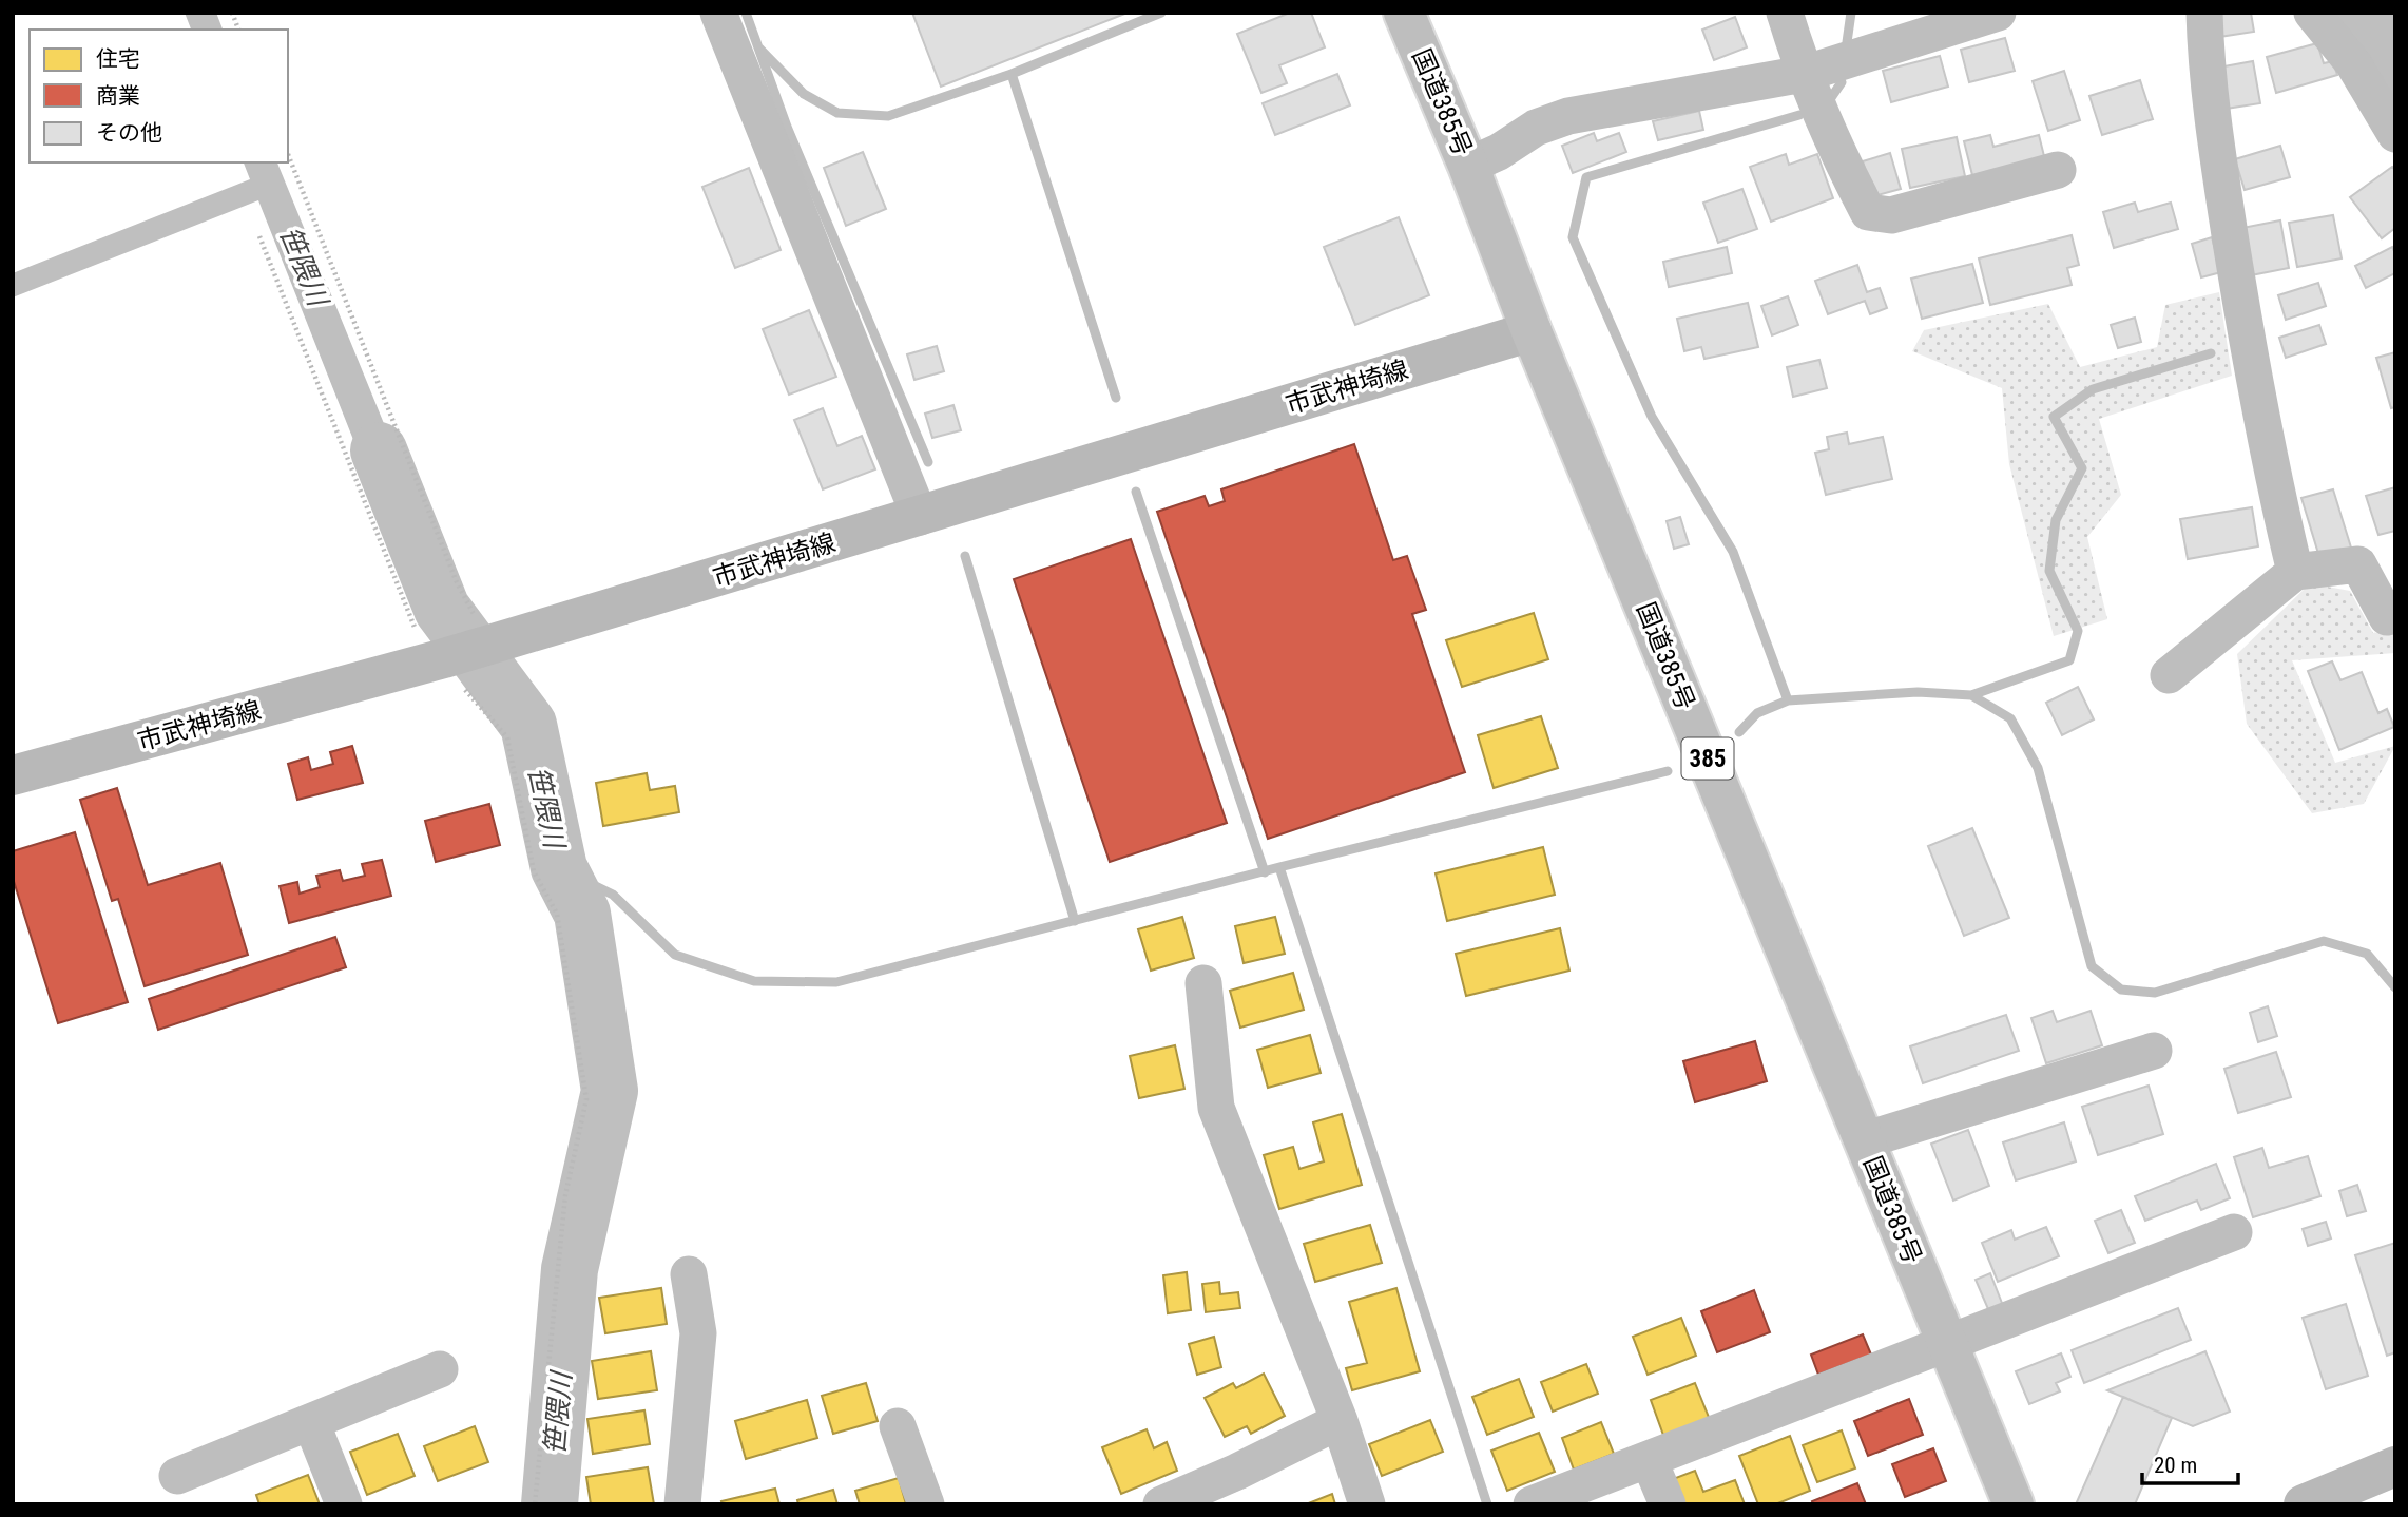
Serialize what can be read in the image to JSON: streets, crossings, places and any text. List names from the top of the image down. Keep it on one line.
{"streets":{"highway":["国道385号","385"],"main road":["市武神埼線"]},"crossings":[["国道385号","市武神埼線"]],"water":["笹隈川"],"legend":["住宅","商業","その他"],"scale_bar":"20 m"}
